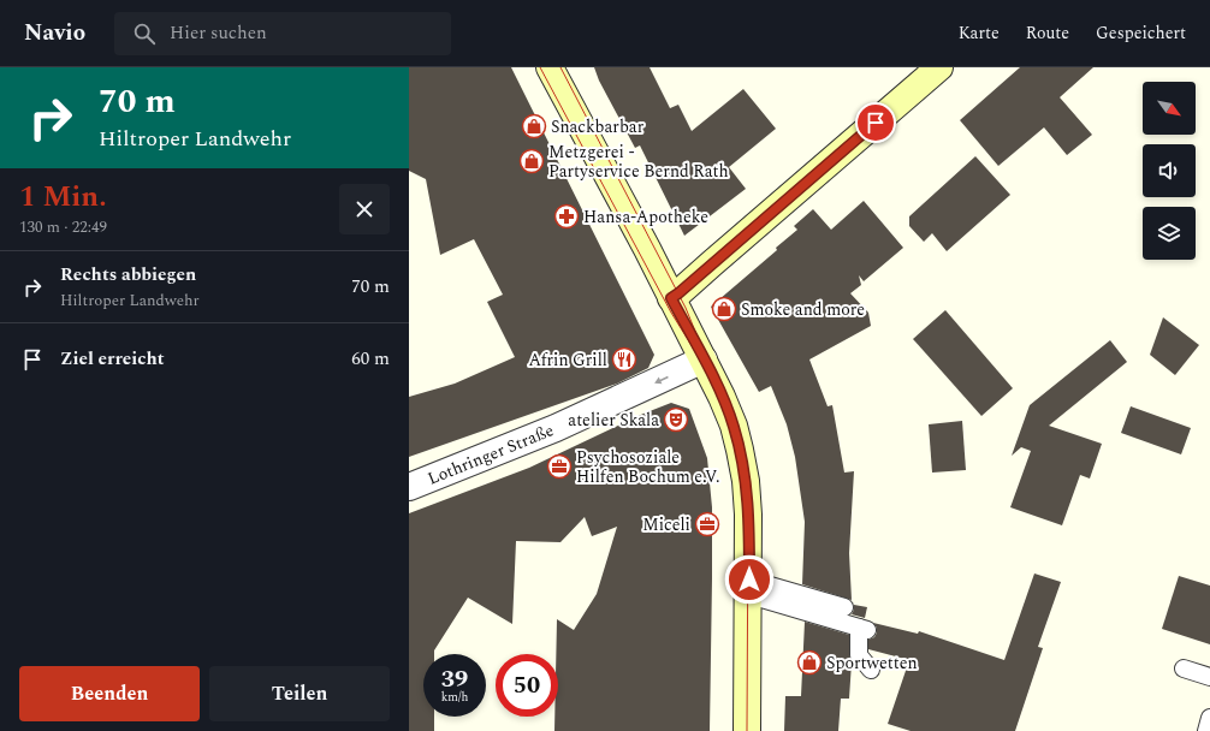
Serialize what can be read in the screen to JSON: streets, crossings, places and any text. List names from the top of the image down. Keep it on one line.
{"streets":{"street":["Lothringer Straße"]},"one_way":["Lothringer Straße"],"places":{"shop":["Snackbarbar","Metzgerei - Partyservice Bernd Rath","Smoke and more","Sportwetten"],"pharmacy":["Hansa-Apotheke"],"restaurant":["Afrin Grill"],"theatre":["atelier Skala"],"office":["Psychosoziale Hilfen Bochum e.V.","Miceli"]},"north":"bottom right","page":{"header":"Navio","search":"Hier suchen","nav":["Karte","Route","Gespeichert"],"turn":["70 m","Hiltroper Landwehr"],"heading":["1 Min.","130 m · 22:49"],"list":[{"name":"Rechts abbiegen","note":"Hiltroper Landwehr","value":"70 m"},{"name":"Ziel erreicht","value":"60 m"}],"speed":"39 km/h","limit":"50","buttons":["Beenden","Teilen"]}}
